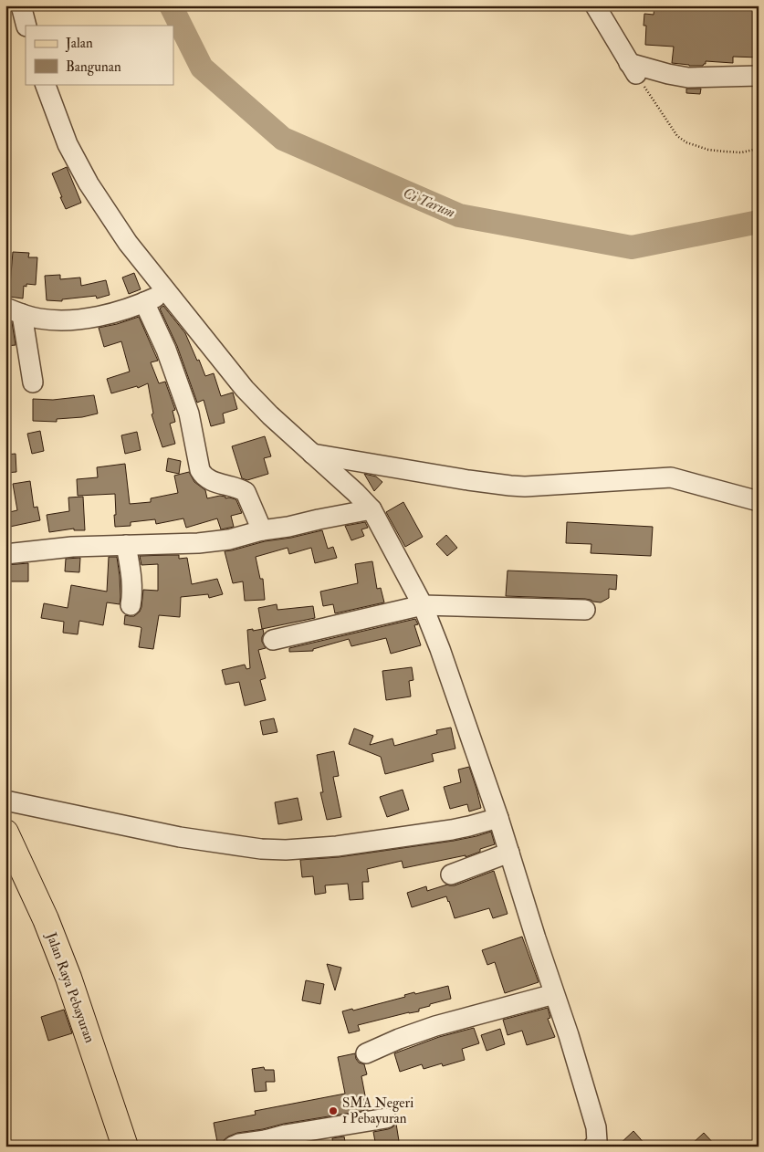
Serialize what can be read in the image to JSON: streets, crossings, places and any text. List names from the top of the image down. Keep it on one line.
{"streets":{"main road":["Jalan Raya Pebayuran"]},"water":["Ci Tarum"],"places":["SMA Negeri 1 Pebayuran"],"legend":["Jalan","Bangunan"]}
